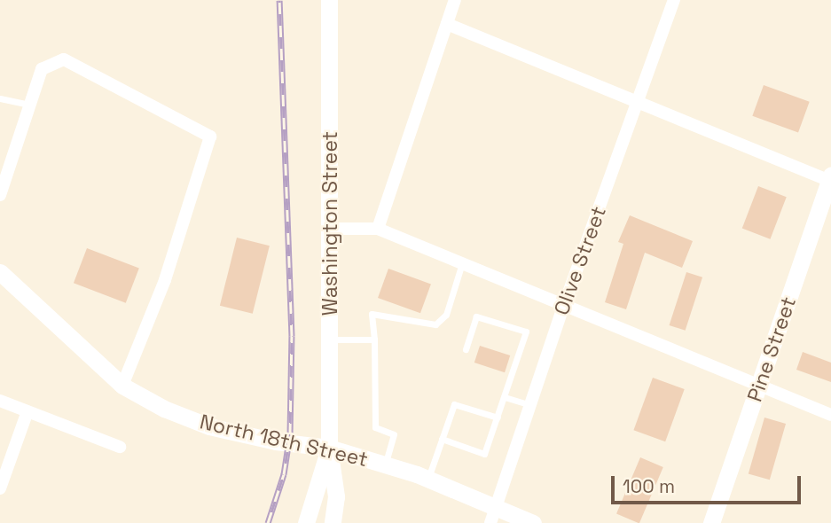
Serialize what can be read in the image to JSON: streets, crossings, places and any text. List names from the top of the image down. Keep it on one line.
{"streets":{"street":["Washington Street","Olive Street","Pine Street","North 18th Street"]},"crossings":[["Washington Street","North 18th Street"],["Olive Street","North 18th Street"]],"scale_bar":"100 m"}
